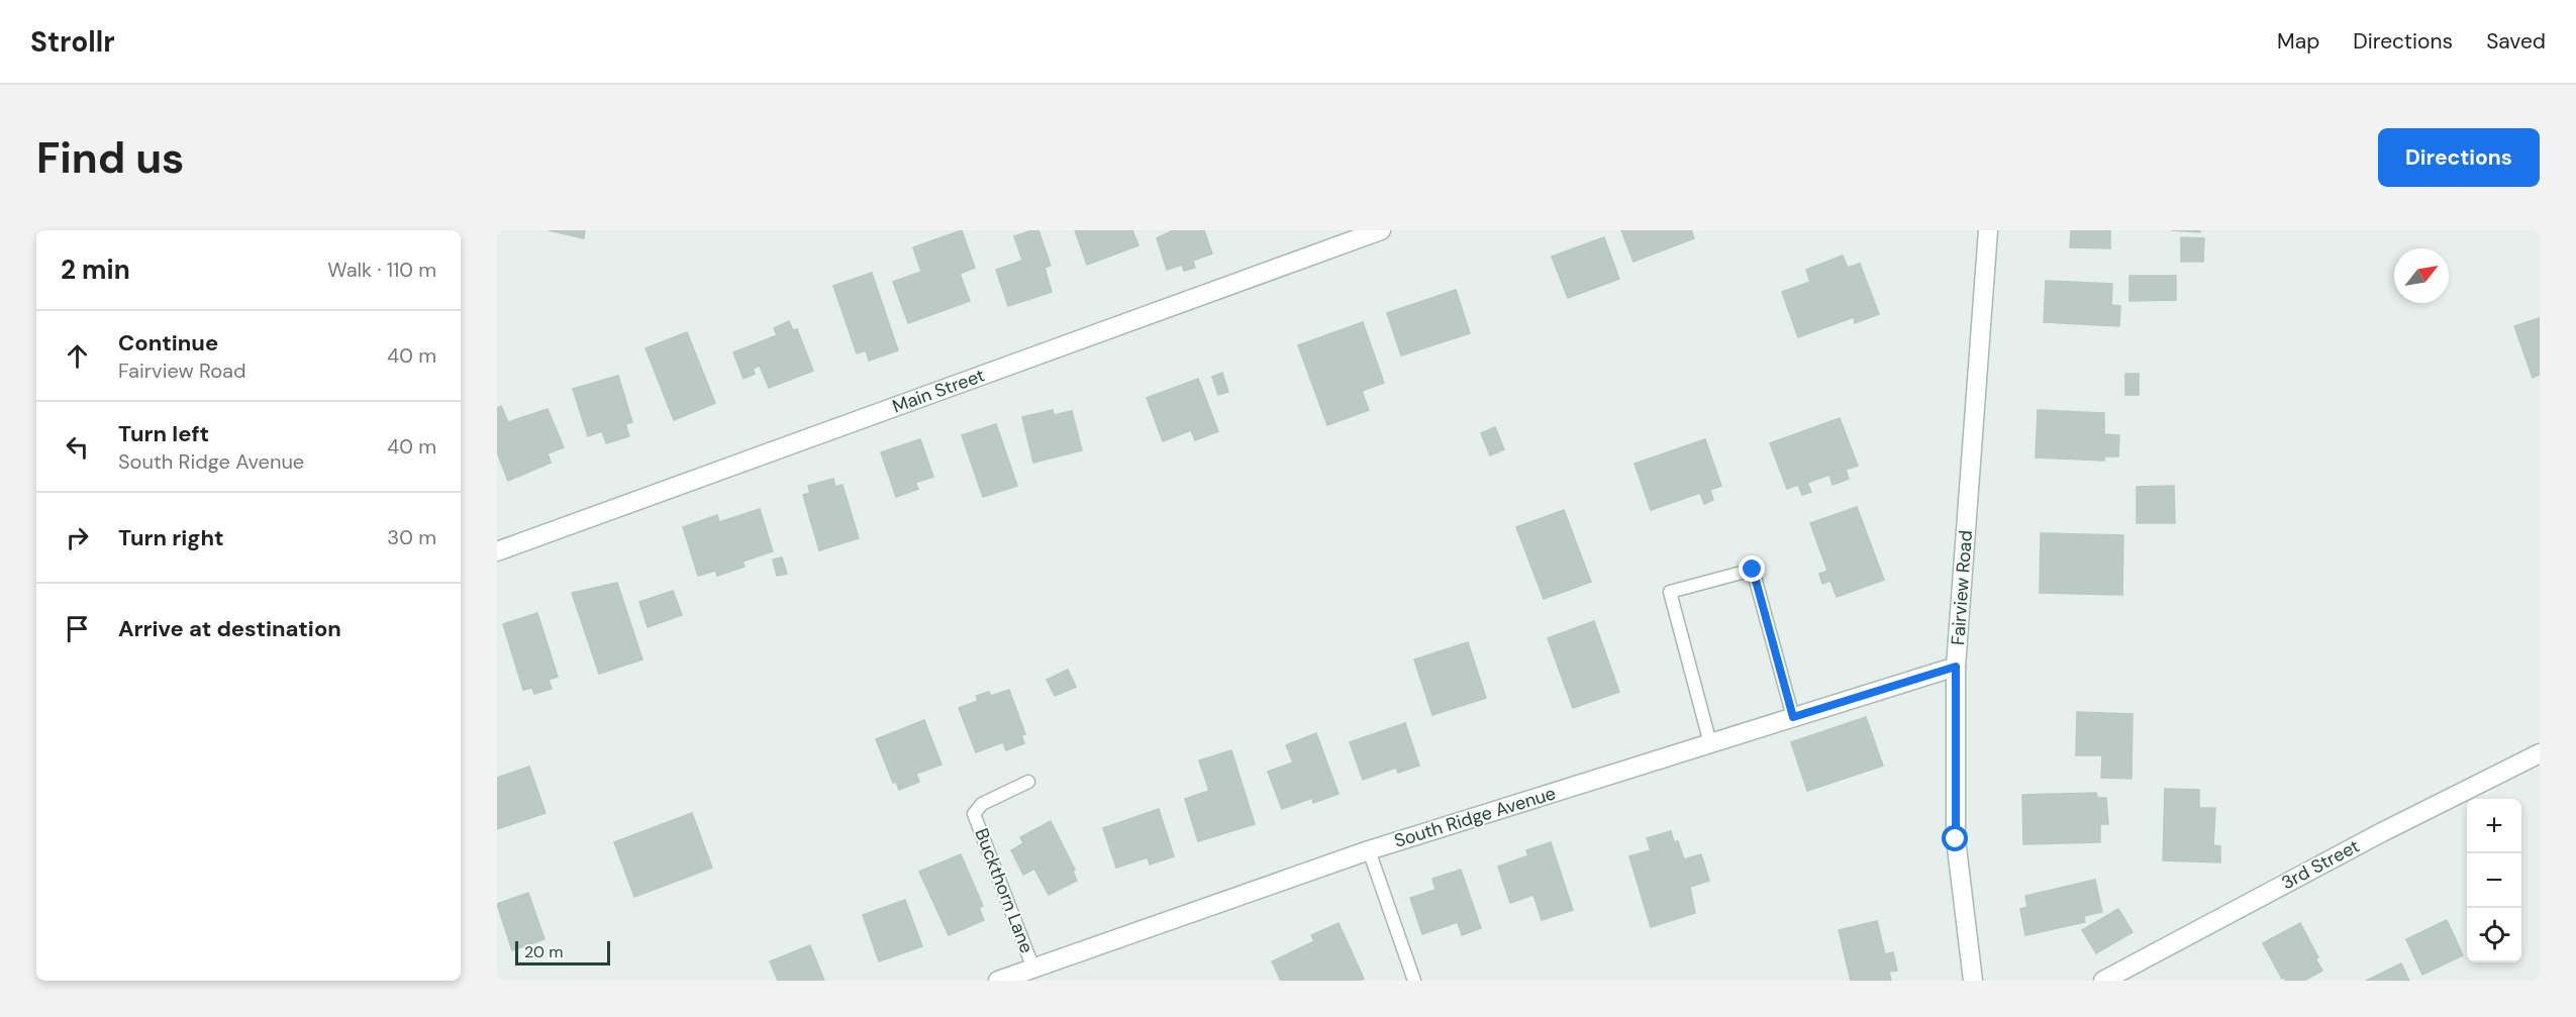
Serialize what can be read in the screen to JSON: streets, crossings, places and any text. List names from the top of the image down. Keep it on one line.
{"streets":{"street":["Main Street","Fairview Road","South Ridge Avenue","3rd Street"],"lane":["Buckthorn Lane"]},"crossings":[["Fairview Road","South Ridge Avenue"],["South Ridge Avenue","Buckthorn Lane"]],"scale_bar":"20 m","north":"top right","page":{"header":"Strollr","nav":["Map","Directions","Saved"],"buttons":"Directions","title":"Find us","heading":["2 min","Walk · 110 m"],"list":[["Continue","Fairview Road","40 m"],["Turn left","South Ridge Avenue","40 m"],["Turn right","30 m"],"Arrive at destination"],"map_buttons":["+","−"],"scale":"20 m"}}
